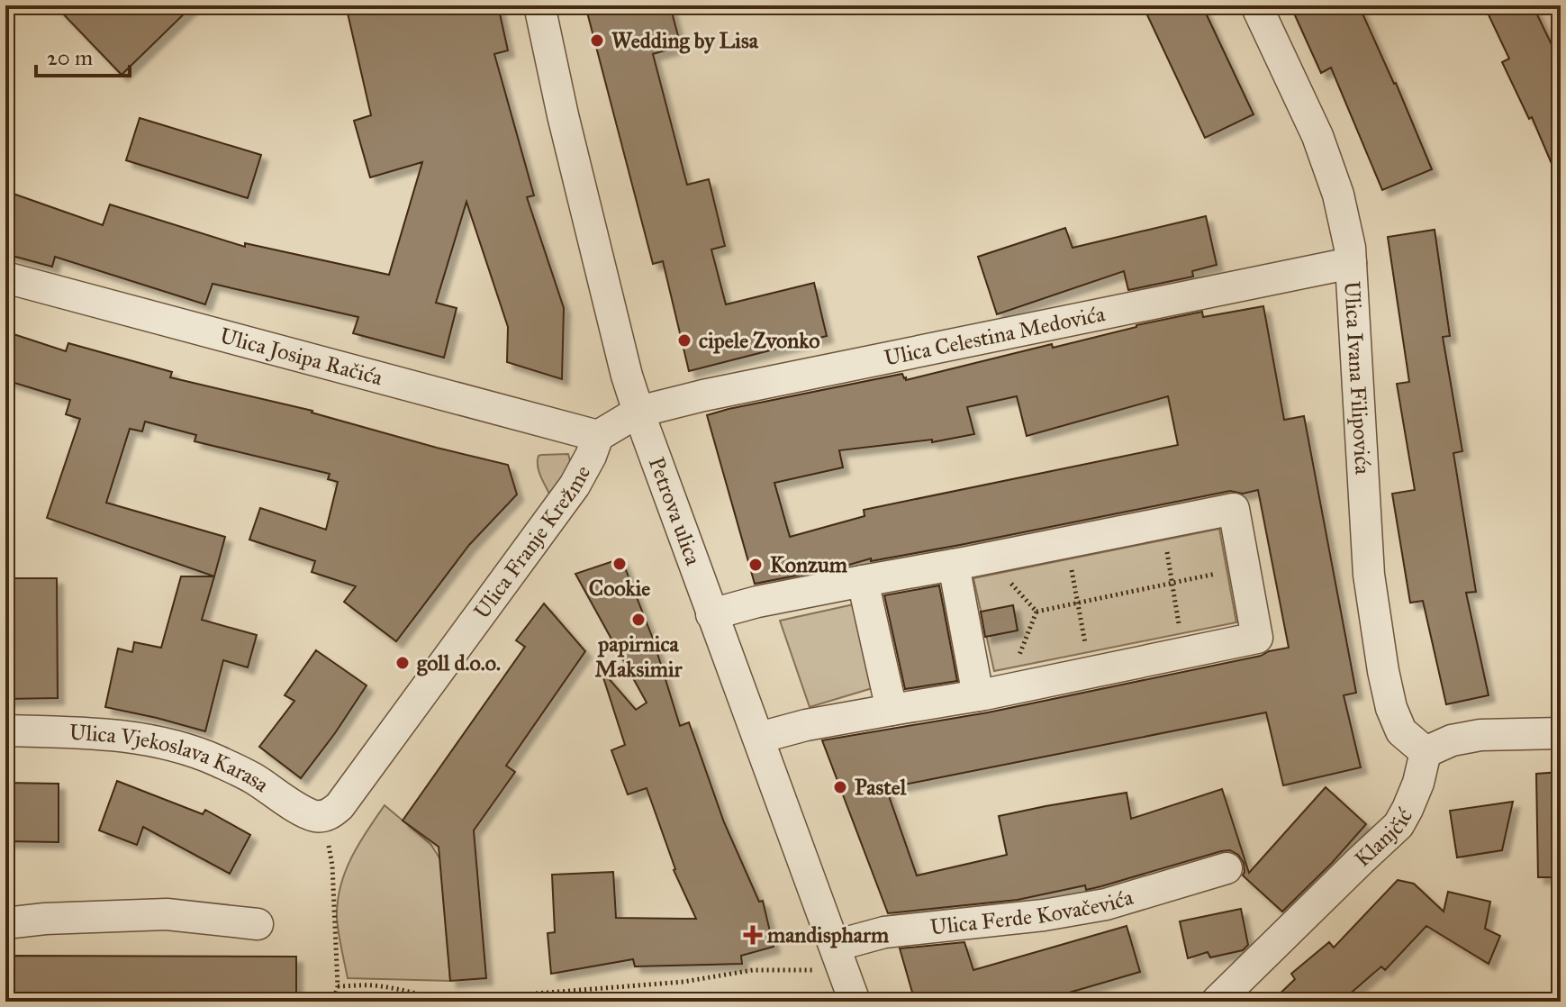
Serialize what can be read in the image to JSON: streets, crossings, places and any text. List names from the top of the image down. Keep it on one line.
{"streets":{"street":["Ulica Celestina Medovića","Ulica Josipa Račića","Ulica Ivana Filipovića","Petrova ulica","Ulica Franje Krežme","Ulica Vjekoslava Karasa","Klanjčić","Ulica Ferde Kovačevića"]},"crossings":[["Ulica Celestina Medovića","Ulica Ivana Filipovića"],["Ulica Celestina Medovića","Petrova ulica"],["Ulica Josipa Račića","Ulica Franje Krežme"],["Ulica Ivana Filipovića","Klanjčić"],["Petrova ulica","Ulica Ferde Kovačevića"],["Ulica Franje Krežme","Ulica Vjekoslava Karasa"]],"places":{"other":["Wedding by Lisa","cipele Zvonko","Cookie","Konzum","papirnica Maksimir","goll d.o.o.","Pastel"],"health":["mandispharm"]},"scale_bar":"20 m"}
